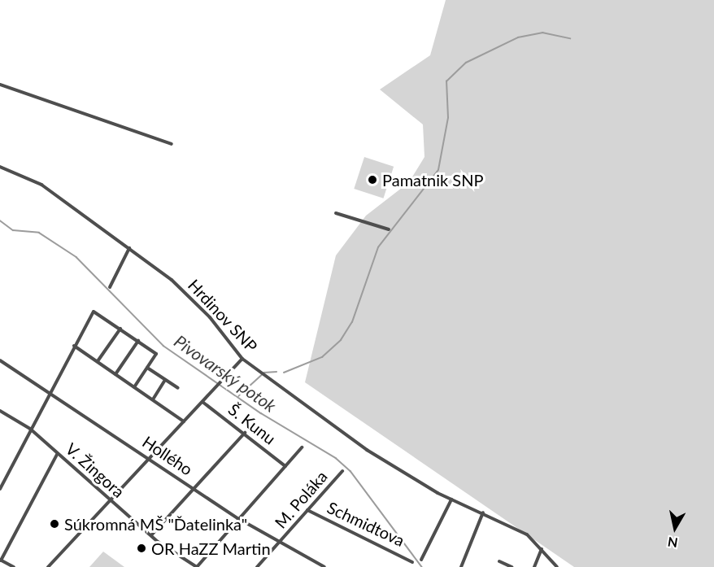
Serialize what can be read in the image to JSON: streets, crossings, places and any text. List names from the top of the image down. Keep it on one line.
{"streets":{"street":["Hrdinov SNP","Š. Kunu","Hollého","V. Žingora","M. Poláka","Schmidtova"]},"crossings":[["Hollého","M. Poláka"],["M. Poláka","Schmidtova"]],"water":["Pivovarský potok"],"places":["Pamatnik SNP","Súkromná MŠ \"Ďatelinka\"","OR HaZZ Martin"],"north":"bottom"}
